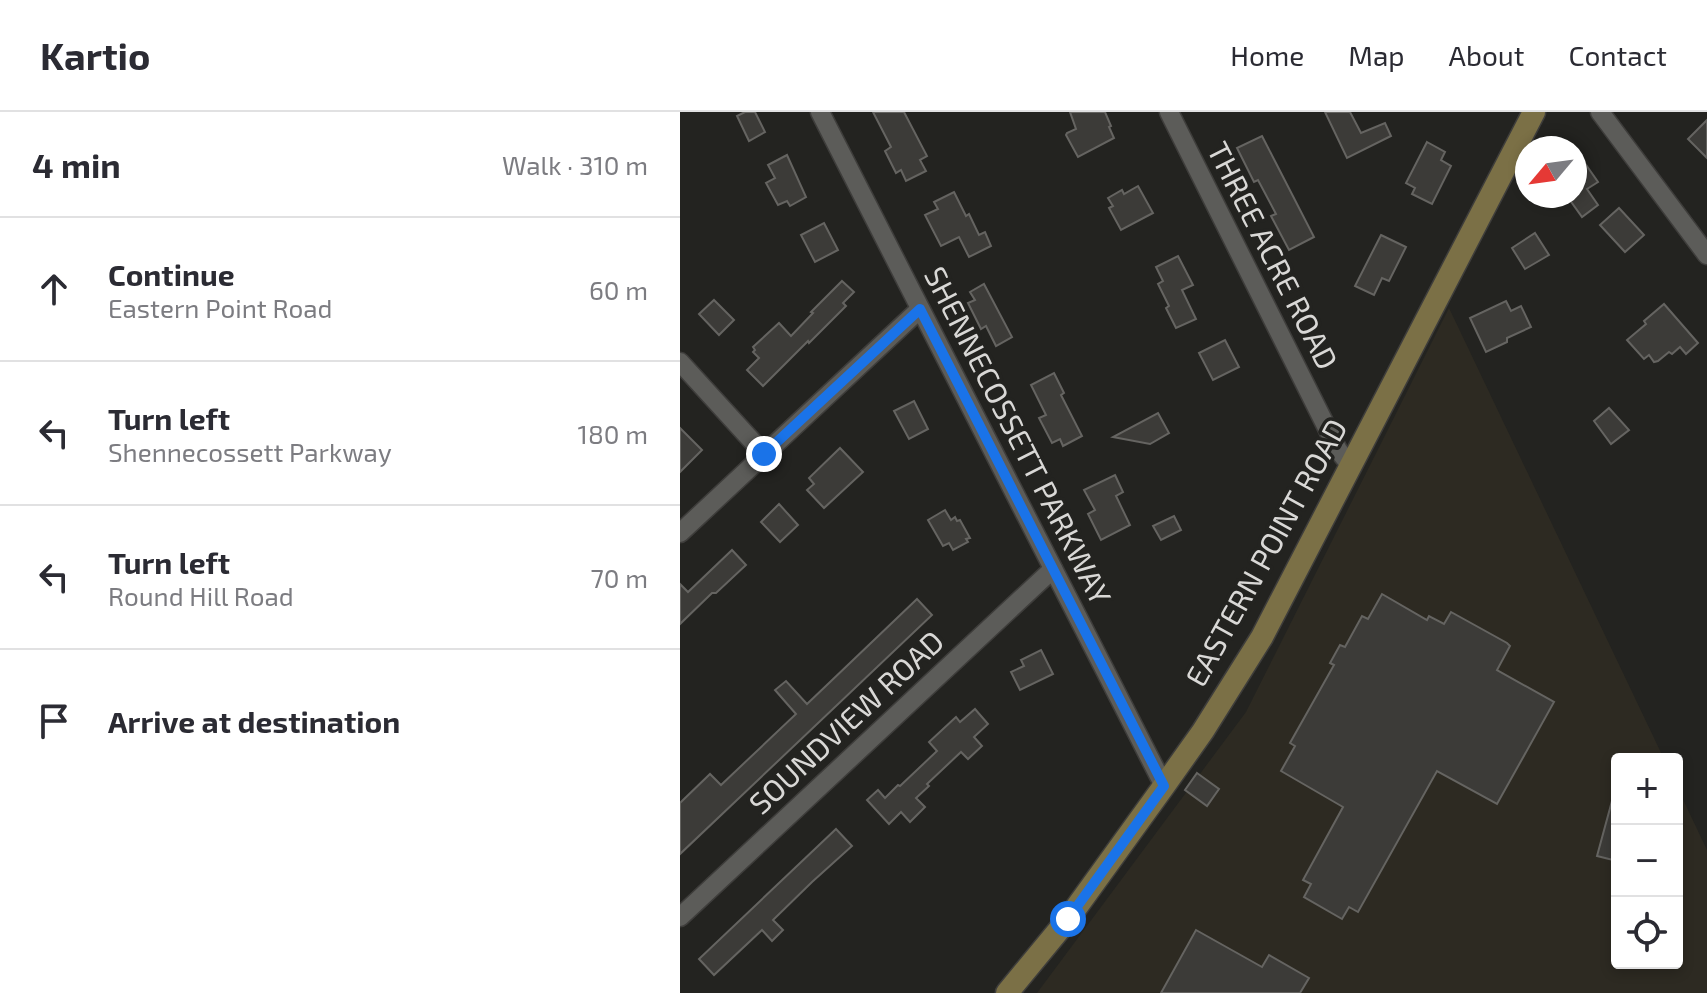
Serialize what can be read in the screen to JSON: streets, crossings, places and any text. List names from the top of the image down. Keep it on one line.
{"streets":{"main road":["EASTERN POINT ROAD"],"street":["THREE ACRE ROAD","SHENNECOSSETT PARKWAY","SOUNDVIEW ROAD"]},"crossings":[["THREE ACRE ROAD","EASTERN POINT ROAD"],["SHENNECOSSETT PARKWAY","EASTERN POINT ROAD"],["SHENNECOSSETT PARKWAY","SOUNDVIEW ROAD"]],"north":"bottom left","page":{"header":"Kartio","nav":["Home","Map","About","Contact"],"heading":["4 min","Walk · 310 m"],"list":[["Continue","Eastern Point Road","60 m"],["Turn left","Shennecossett Parkway","180 m"],["Turn left","Round Hill Road","70 m"],"Arrive at destination"],"map_buttons":["+","−"]}}
